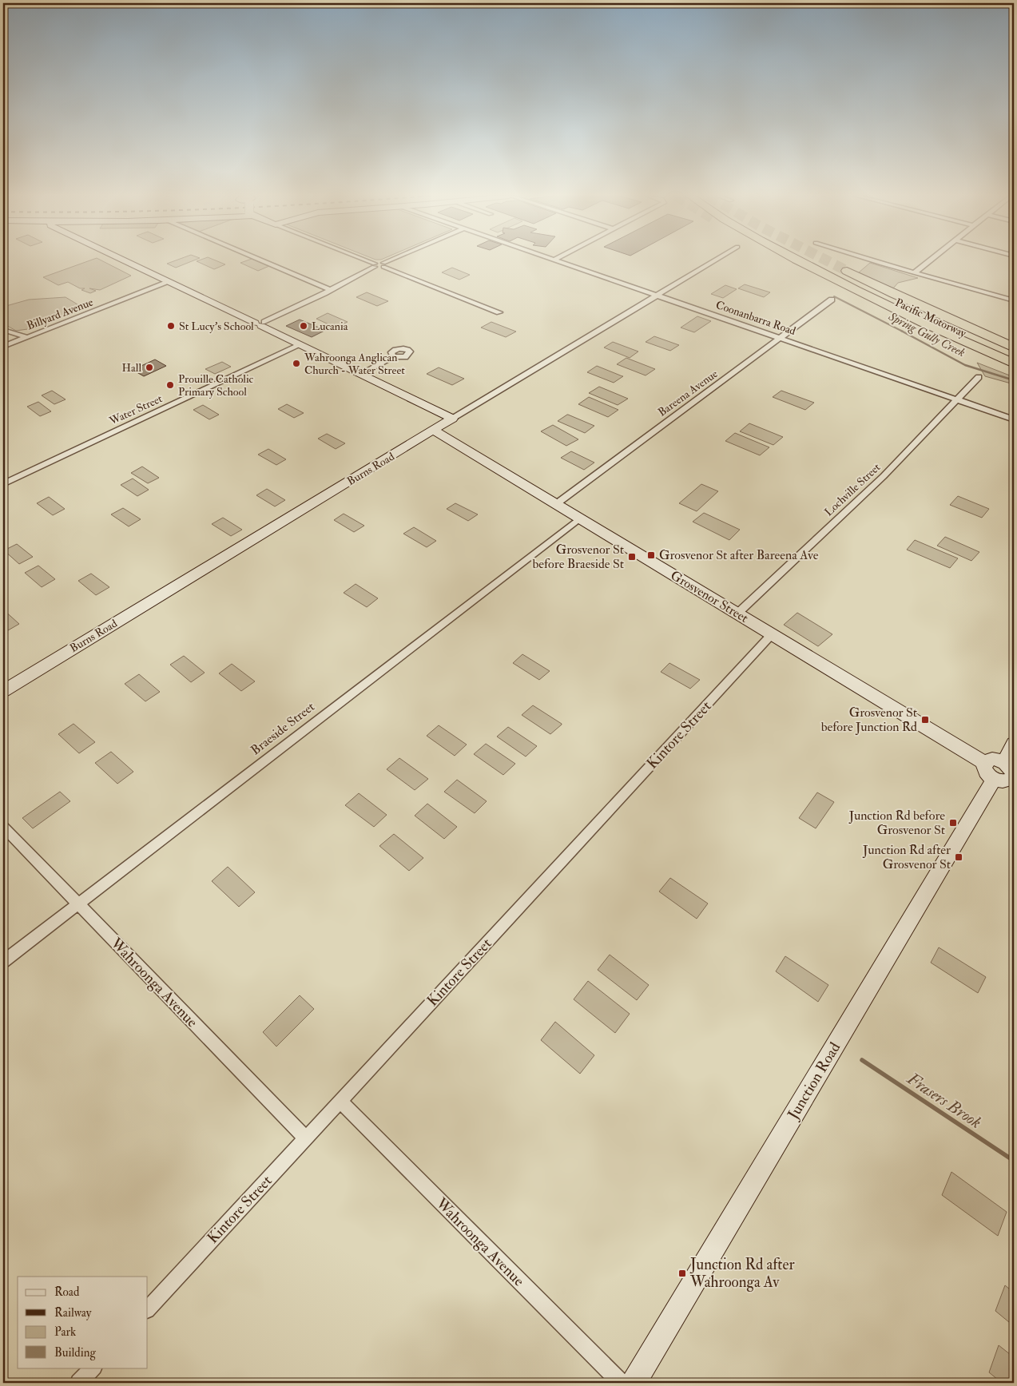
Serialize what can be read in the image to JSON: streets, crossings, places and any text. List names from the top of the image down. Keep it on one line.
{"streets":{"highway":["Pacific Motorway"],"main road":["Burns Road","Junction Road"],"street":["Billyard Avenue","Coonanbarra Road","Bareena Avenue","Water Street","Lochville Street","Grosvenor Street","Braeside Street","Kintore Street","Wahroonga Avenue"]},"crossings":[["Coonanbarra Road","Bareena Avenue"],["Coonanbarra Road","Burns Road"],["Coonanbarra Road","Lochville Street"],["Bareena Avenue","Grosvenor Street"],["Burns Road","Grosvenor Street"],["Lochville Street","Grosvenor Street"],["Grosvenor Street","Braeside Street"],["Grosvenor Street","Kintore Street"],["Grosvenor Street","Junction Road"],["Braeside Street","Wahroonga Avenue"],["Kintore Street","Wahroonga Avenue"]],"water":["Spring Gully Creek","Frasers Brook"],"places":{"other":["St Lucy's School","Lucania","Wahroonga Anglican Church - Water Street","Hall","Prouille Catholic Primary School"],"transit":["Grosvenor St after Bareena Ave","Grosvenor St before Braeside St","Grosvenor St before Junction Rd","Junction Rd before Grosvenor St","Junction Rd after Grosvenor St","Junction Rd after Wahroonga Av"]},"legend":["Road","Railway","Park","Building"]}
